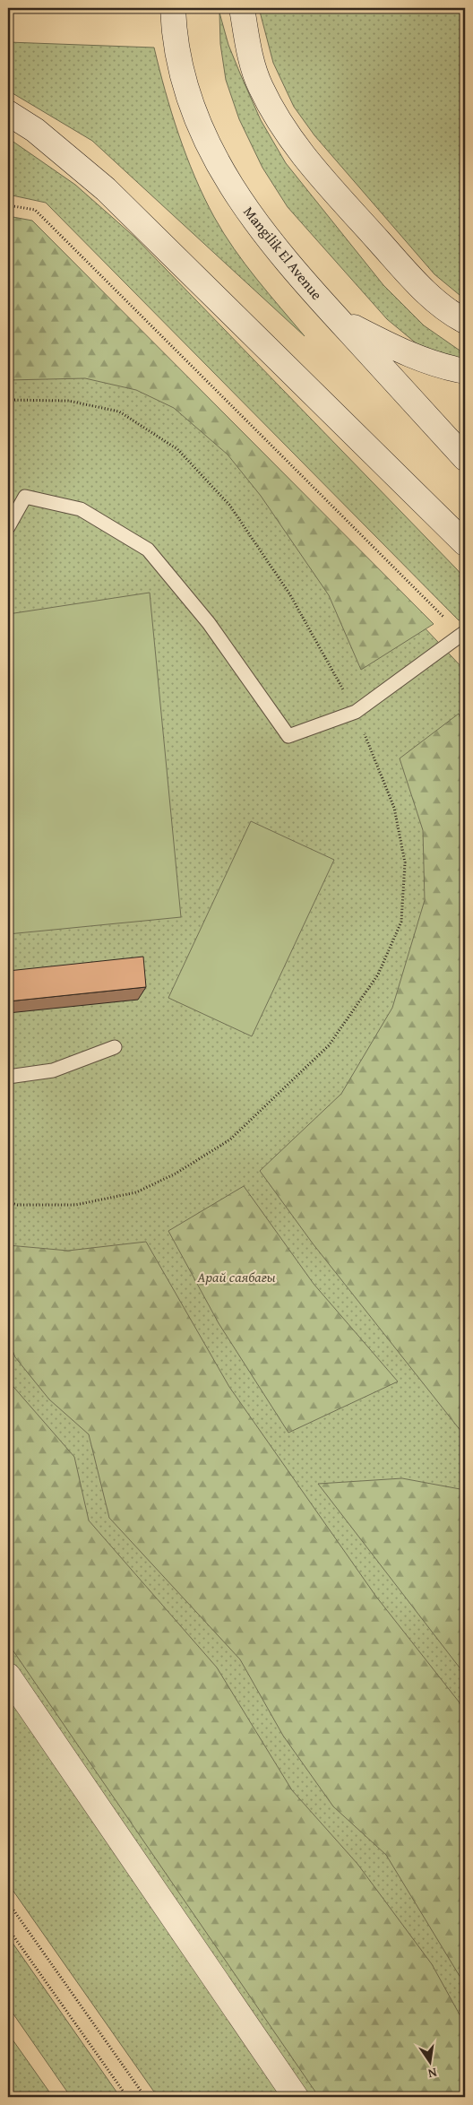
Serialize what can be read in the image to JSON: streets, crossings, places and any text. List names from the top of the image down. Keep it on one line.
{"streets":{"main road":["Mangilik El Avenue"]},"parks":["Арай саябағы"],"north":"bottom"}
